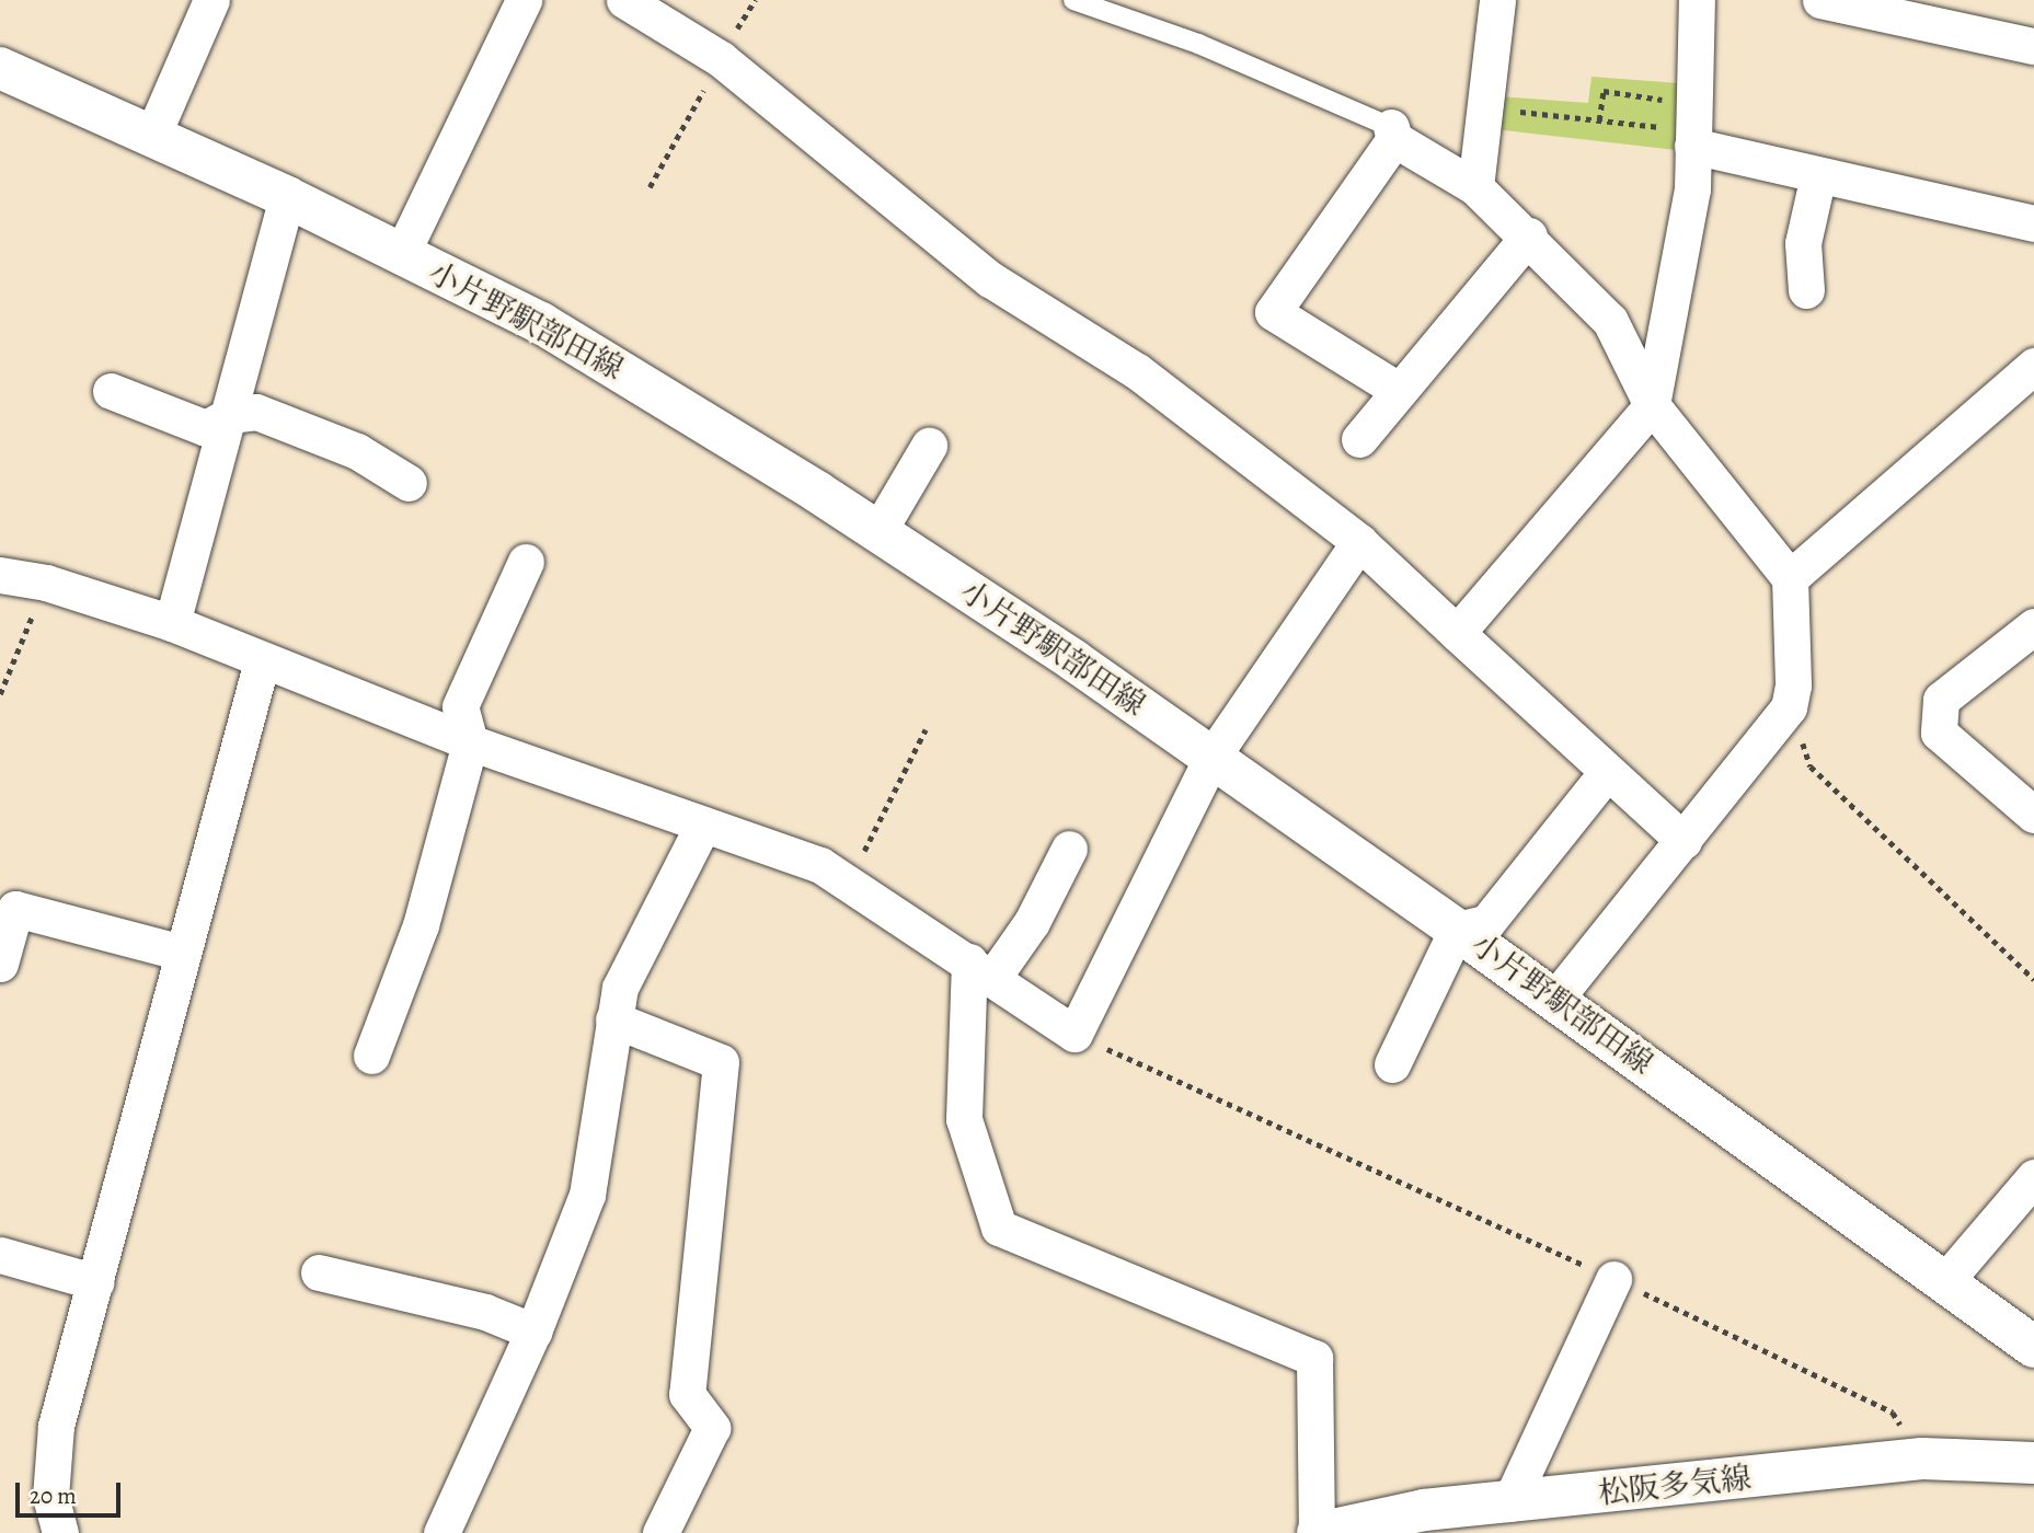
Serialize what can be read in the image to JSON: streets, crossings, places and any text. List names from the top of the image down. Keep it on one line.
{"streets":{"main road":["小片野駅部田線","松阪多気線"]},"scale_bar":"20 m"}
